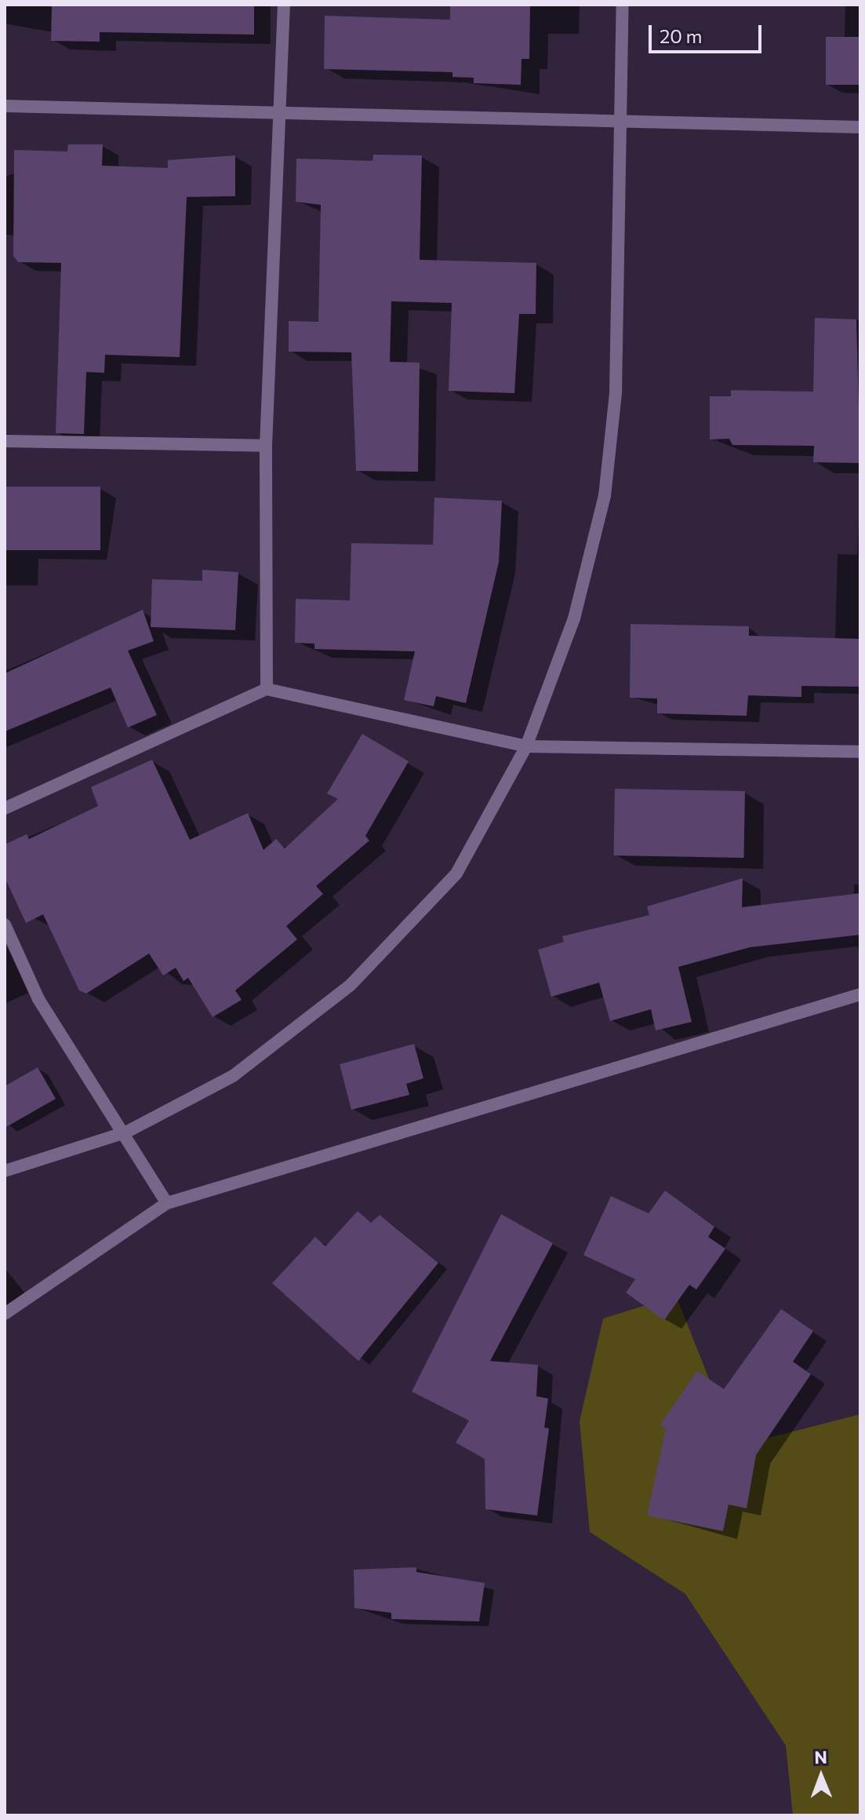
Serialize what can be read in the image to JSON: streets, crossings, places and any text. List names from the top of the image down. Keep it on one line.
{"scale_bar":"20 m","north":"top"}
